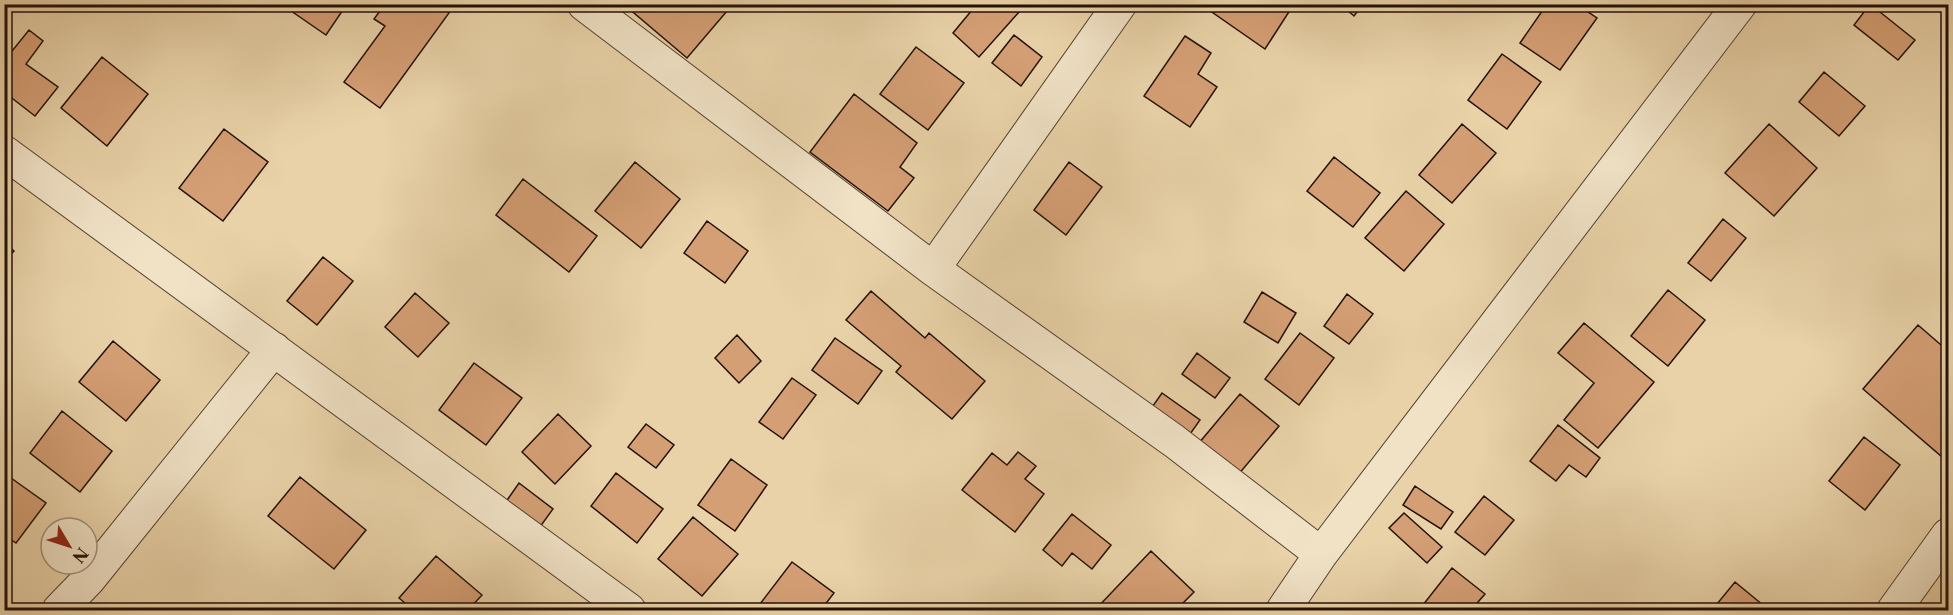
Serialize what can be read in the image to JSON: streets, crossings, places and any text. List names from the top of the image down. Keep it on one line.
{"north":"bottom right"}
